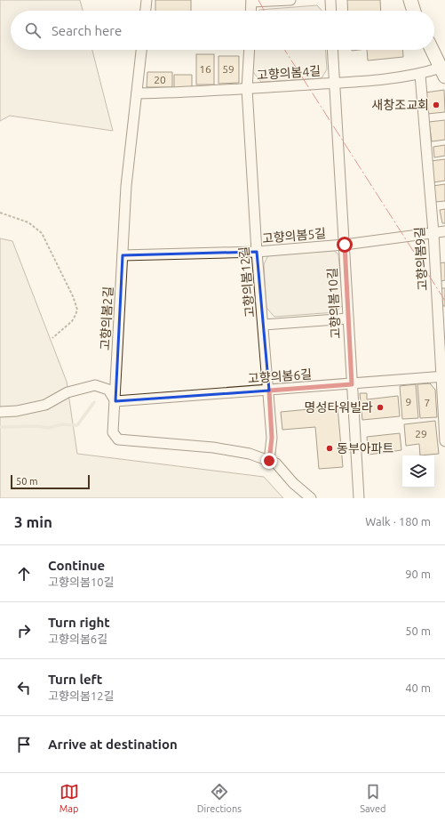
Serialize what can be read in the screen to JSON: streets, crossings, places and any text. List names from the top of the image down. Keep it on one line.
{"streets":{"street":["고향의봄4길","고향의봄5길","고향의봄9길","고향의봄12길","고향의봄10길","고향의봄2길","고향의봄6길"]},"crossings":[["고향의봄4길","고향의봄9길"],["고향의봄4길","고향의봄12길"],["고향의봄4길","고향의봄10길"],["고향의봄4길","고향의봄2길"],["고향의봄5길","고향의봄9길"],["고향의봄5길","고향의봄12길"],["고향의봄5길","고향의봄10길"],["고향의봄5길","고향의봄2길"],["고향의봄9길","고향의봄6길"],["고향의봄12길","고향의봄2길"],["고향의봄12길","고향의봄6길"],["고향의봄10길","고향의봄6길"],["고향의봄2길","고향의봄6길"]],"places":["새창조교회","명성타워빌라","동부아파트"],"house_numbers":["16","59","20","9","7","29"],"scale_bar":"50 m","page":{"search":"Search here","scale":"50 m","heading":["3 min","Walk · 180 m"],"list":[["Continue","고향의봄10길","90 m"],["Turn right","고향의봄6길","50 m"],["Turn left","고향의봄12길","40 m"],"Arrive at destination"],"nav":["Map","Directions","Saved"]}}
